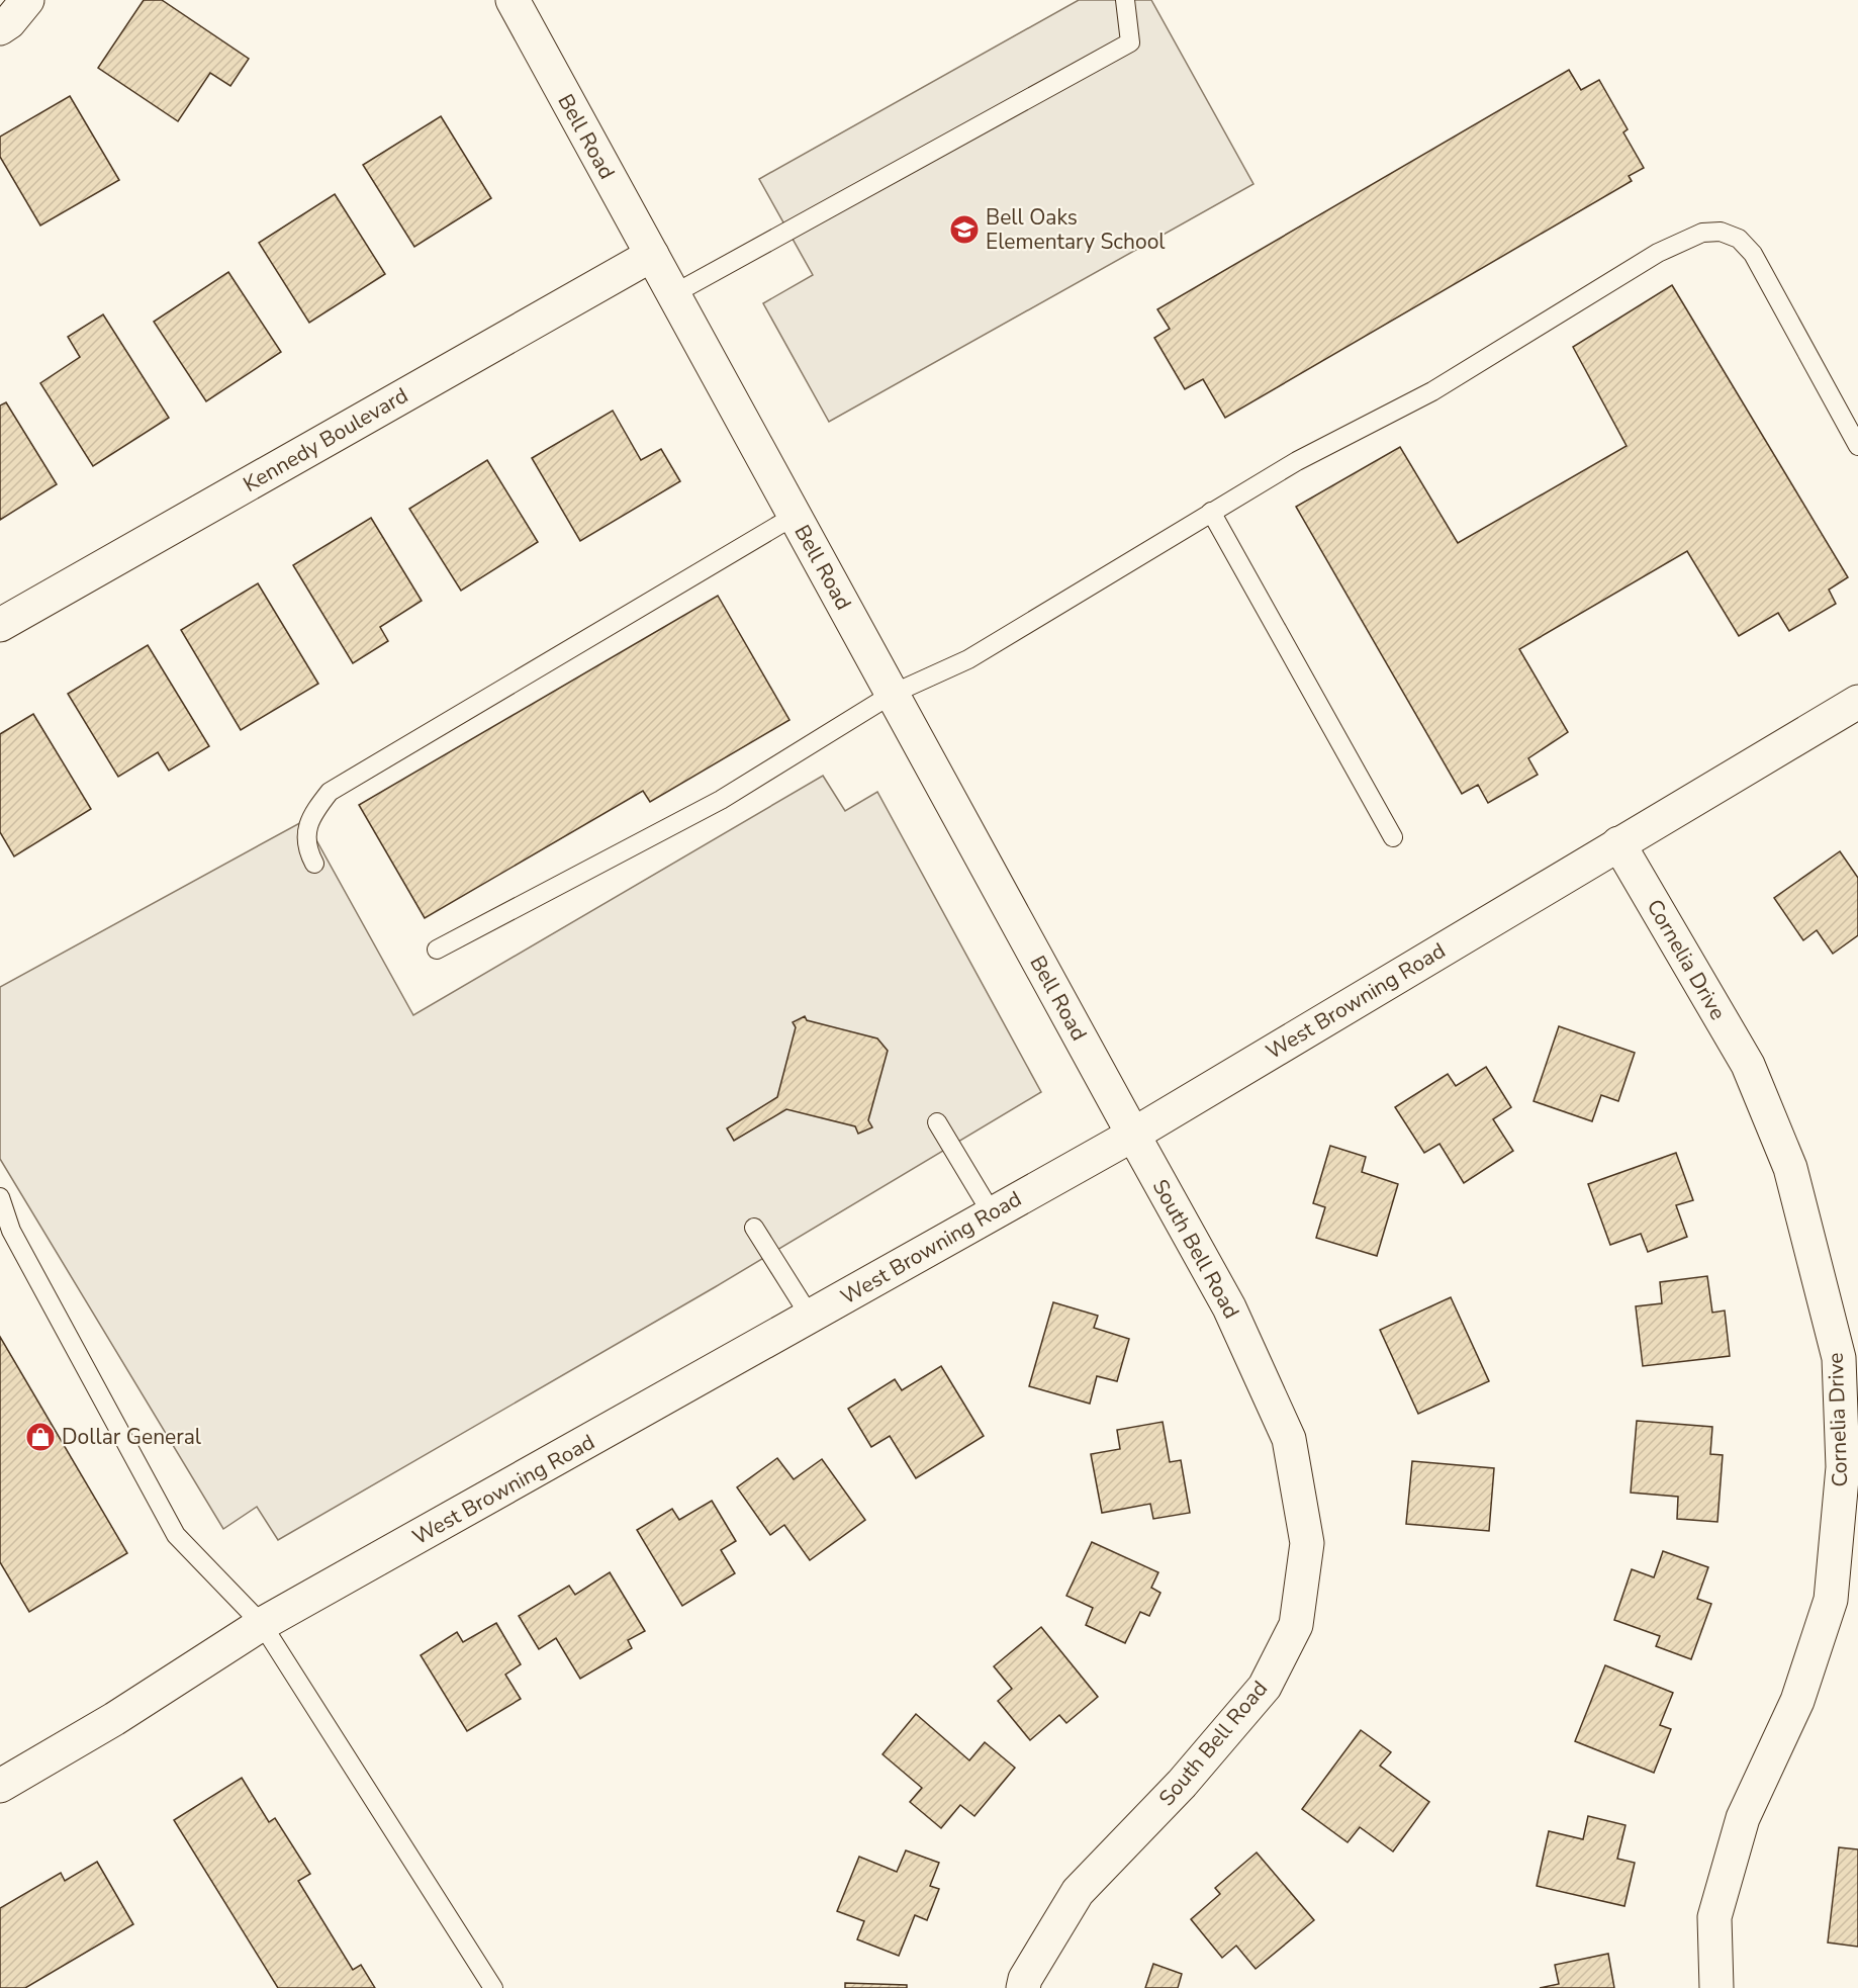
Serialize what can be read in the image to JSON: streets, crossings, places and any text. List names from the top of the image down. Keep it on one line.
{"streets":{"street":["Bell Road","Kennedy Boulevard","Cornelia Drive","West Browning Road","South Bell Road"]},"crossings":[["Bell Road","Kennedy Boulevard"],["Bell Road","West Browning Road"],["Bell Road","South Bell Road"],["Cornelia Drive","West Browning Road"],["West Browning Road","South Bell Road"]],"places":{"school or university":["Bell Oaks Elementary School"],"shop":["Dollar General"]}}
